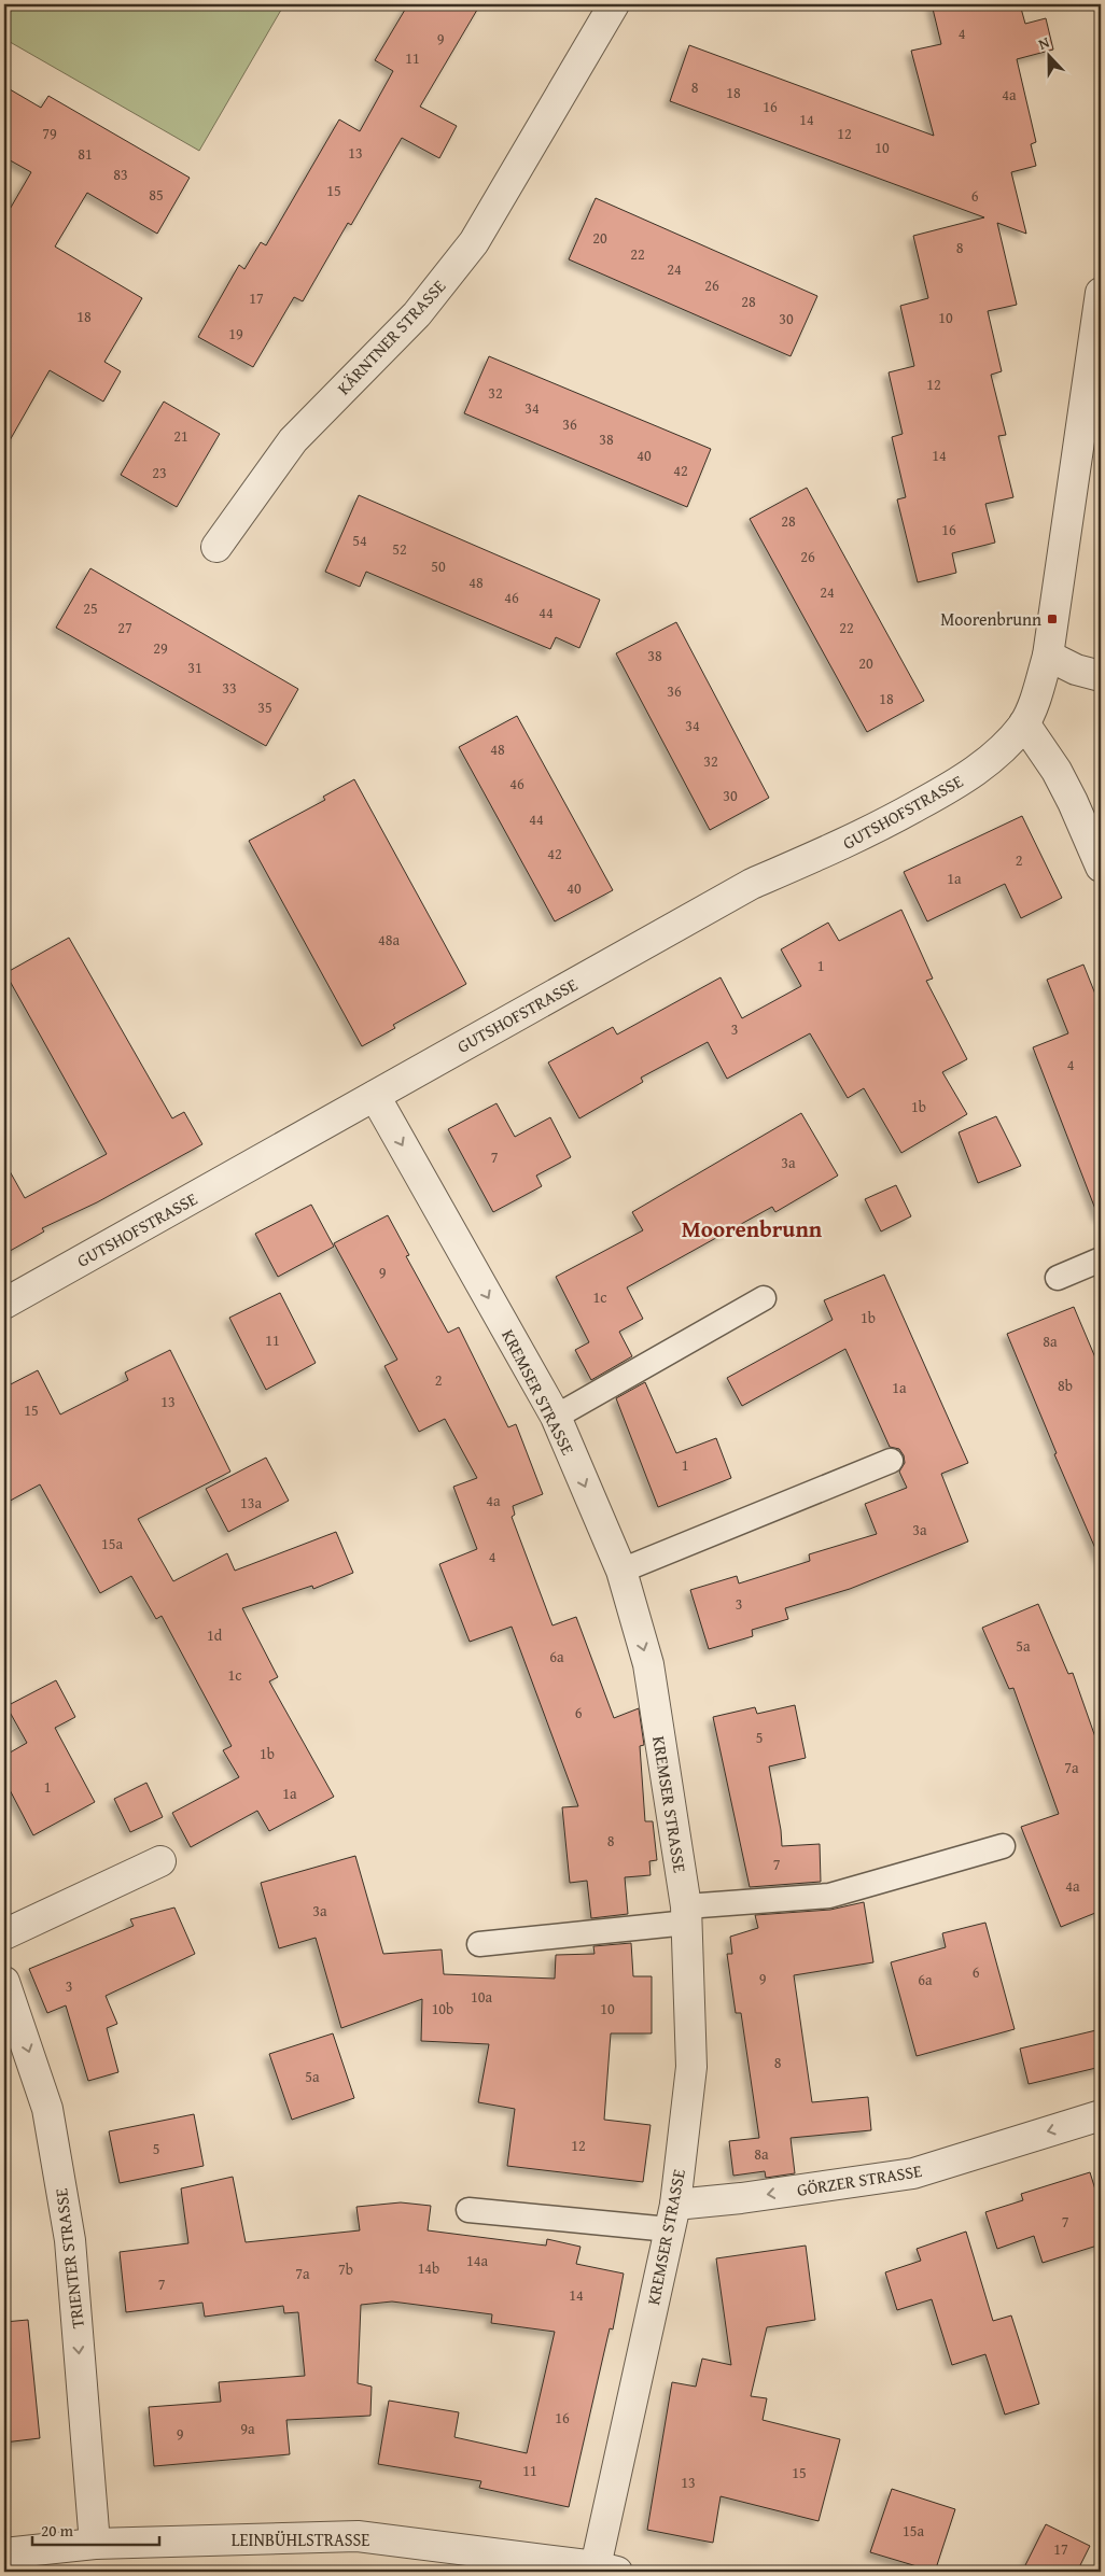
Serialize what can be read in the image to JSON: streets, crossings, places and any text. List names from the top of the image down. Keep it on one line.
{"streets":{"street":["KÄRNTNER STRASSE","GUTSHOFSTRASSE","KREMSER STRASSE","GÖRZER STRASSE","TRIENTER STRASSE","LEINBÜHLSTRASSE"]},"crossings":[["GUTSHOFSTRASSE","KREMSER STRASSE"],["KREMSER STRASSE","GÖRZER STRASSE"],["KREMSER STRASSE","LEINBÜHLSTRASSE"],["TRIENTER STRASSE","LEINBÜHLSTRASSE"]],"one_way":["KREMSER STRASSE","GÖRZER STRASSE","TRIENTER STRASSE"],"districts":["Moorenbrunn"],"places":{"transit":["Moorenbrunn"]},"house_numbers":["4","9","11","8","18","4a","16","14","79","12","10","13","81","83","15","85","6","20","8","22","24","26","17","28","18","10","30","19","12","32","34","36","21","38","40","14","42","23","28","16","54","52","26","50","48","24","46","25","44","27","22","29","38","20","31","33","36","18","35","34","48","32","46","30","44","42","2","1a","40","48a","1","3","4","1b","7","3a","9","1c","1b","11","8a","2","8b","1a","13","15","1","4a","13a","3a","15a","4","3","1d","5a","6a","1c","6","5","1b","7a","1","1a","8","7","4a","3a","6","9","6a","3","10a","10b","10","8","5a","12","5","8a","7","14a","14b","7b","7a","7","14","16","9a","9","11","15","13","15a","17"],"scale_bar":"20 m","north":"top"}
